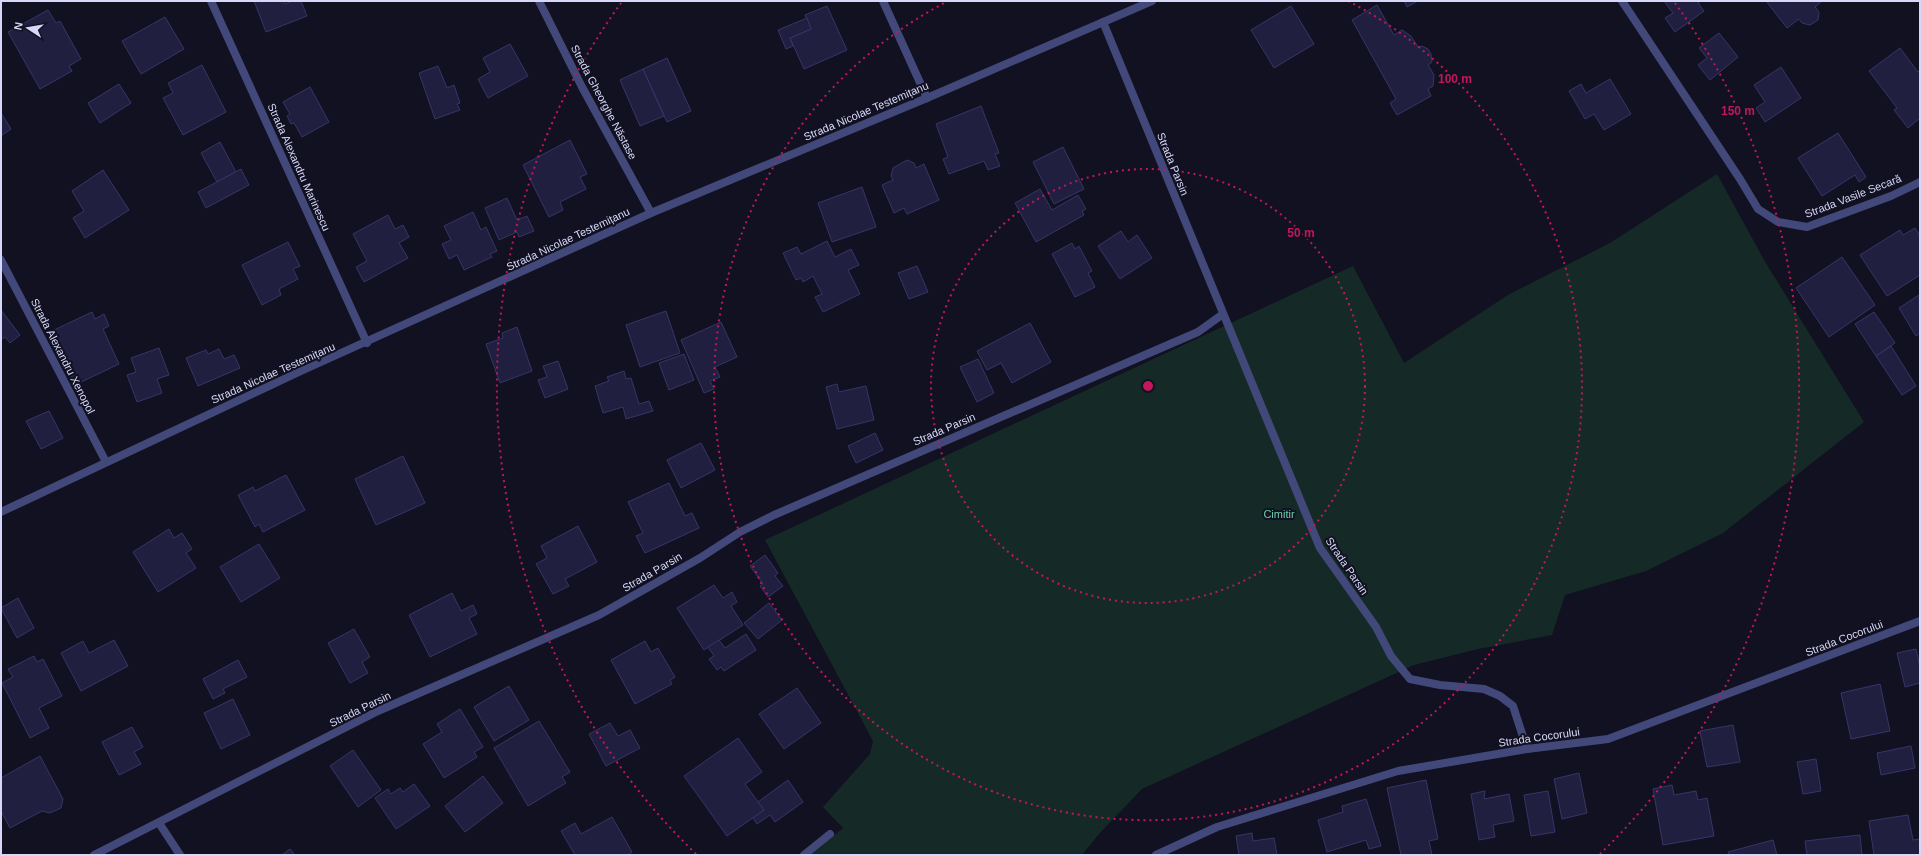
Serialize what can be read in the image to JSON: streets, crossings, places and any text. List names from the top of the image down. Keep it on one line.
{"streets":{"street":["Strada Gheorghe Năstase","Strada Nicolae Testemițanu","Strada Parsin","Strada Alexandru Marinescu","Strada Vasile Secară","Strada Alexandru Xenopol","Strada Cocorului"]},"crossings":[["Strada Gheorghe Năstase","Strada Nicolae Testemițanu"],["Strada Nicolae Testemițanu","Strada Parsin"],["Strada Nicolae Testemițanu","Strada Alexandru Marinescu"],["Strada Nicolae Testemițanu","Strada Alexandru Xenopol"],["Strada Parsin","Strada Cocorului"]],"parks":["Cimitir"],"north":"left","rings":["100 m","150 m","50 m"]}
